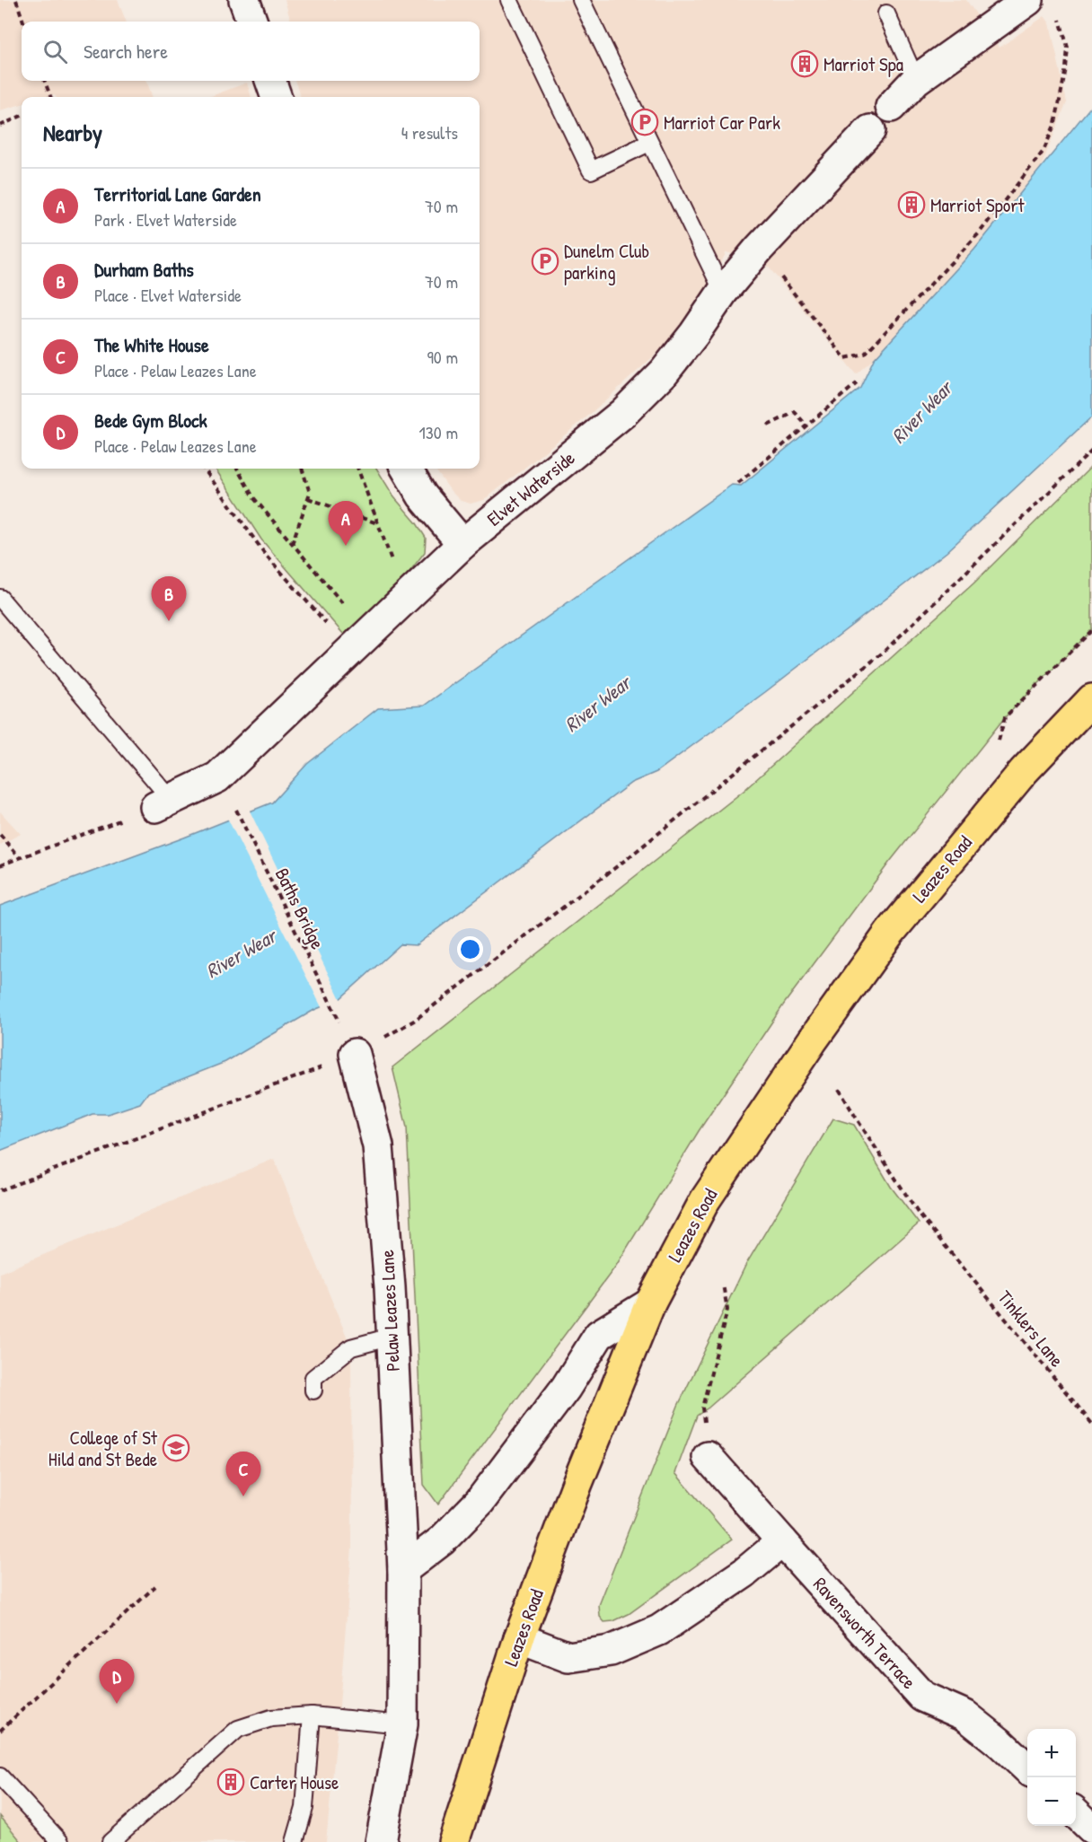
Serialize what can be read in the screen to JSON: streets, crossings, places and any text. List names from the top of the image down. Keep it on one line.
{"streets":{"highway":["Leazes Road"],"street":["Elvet Waterside","Pelaw Leazes Lane","Ravensworth Terrace"],"path":["Baths Bridge","Tinklers Lane"]},"water":["River Wear"],"places":{"building":["Marriot Spa","Marriot Sport","Carter House"],"parking":["Marriot Car Park","Dunelm Club parking"],"school or university":["College of St Hild and St Bede"]},"page":{"search":"Search here","heading":["Nearby","4 results"],"list":[{"mark":"A","name":"Territorial Lane Garden","note":"Park · Elvet Waterside","value":"70 m"},{"mark":"B","name":"Durham Baths","note":"Place · Elvet Waterside","value":"70 m"},{"mark":"C","name":"The White House","note":"Place · Pelaw Leazes Lane","value":"90 m"},{"mark":"D","name":"Bede Gym Block","note":"Place · Pelaw Leazes Lane","value":"130 m"}],"pins":["A","B","C","D"],"map_buttons":["+","−"]}}
